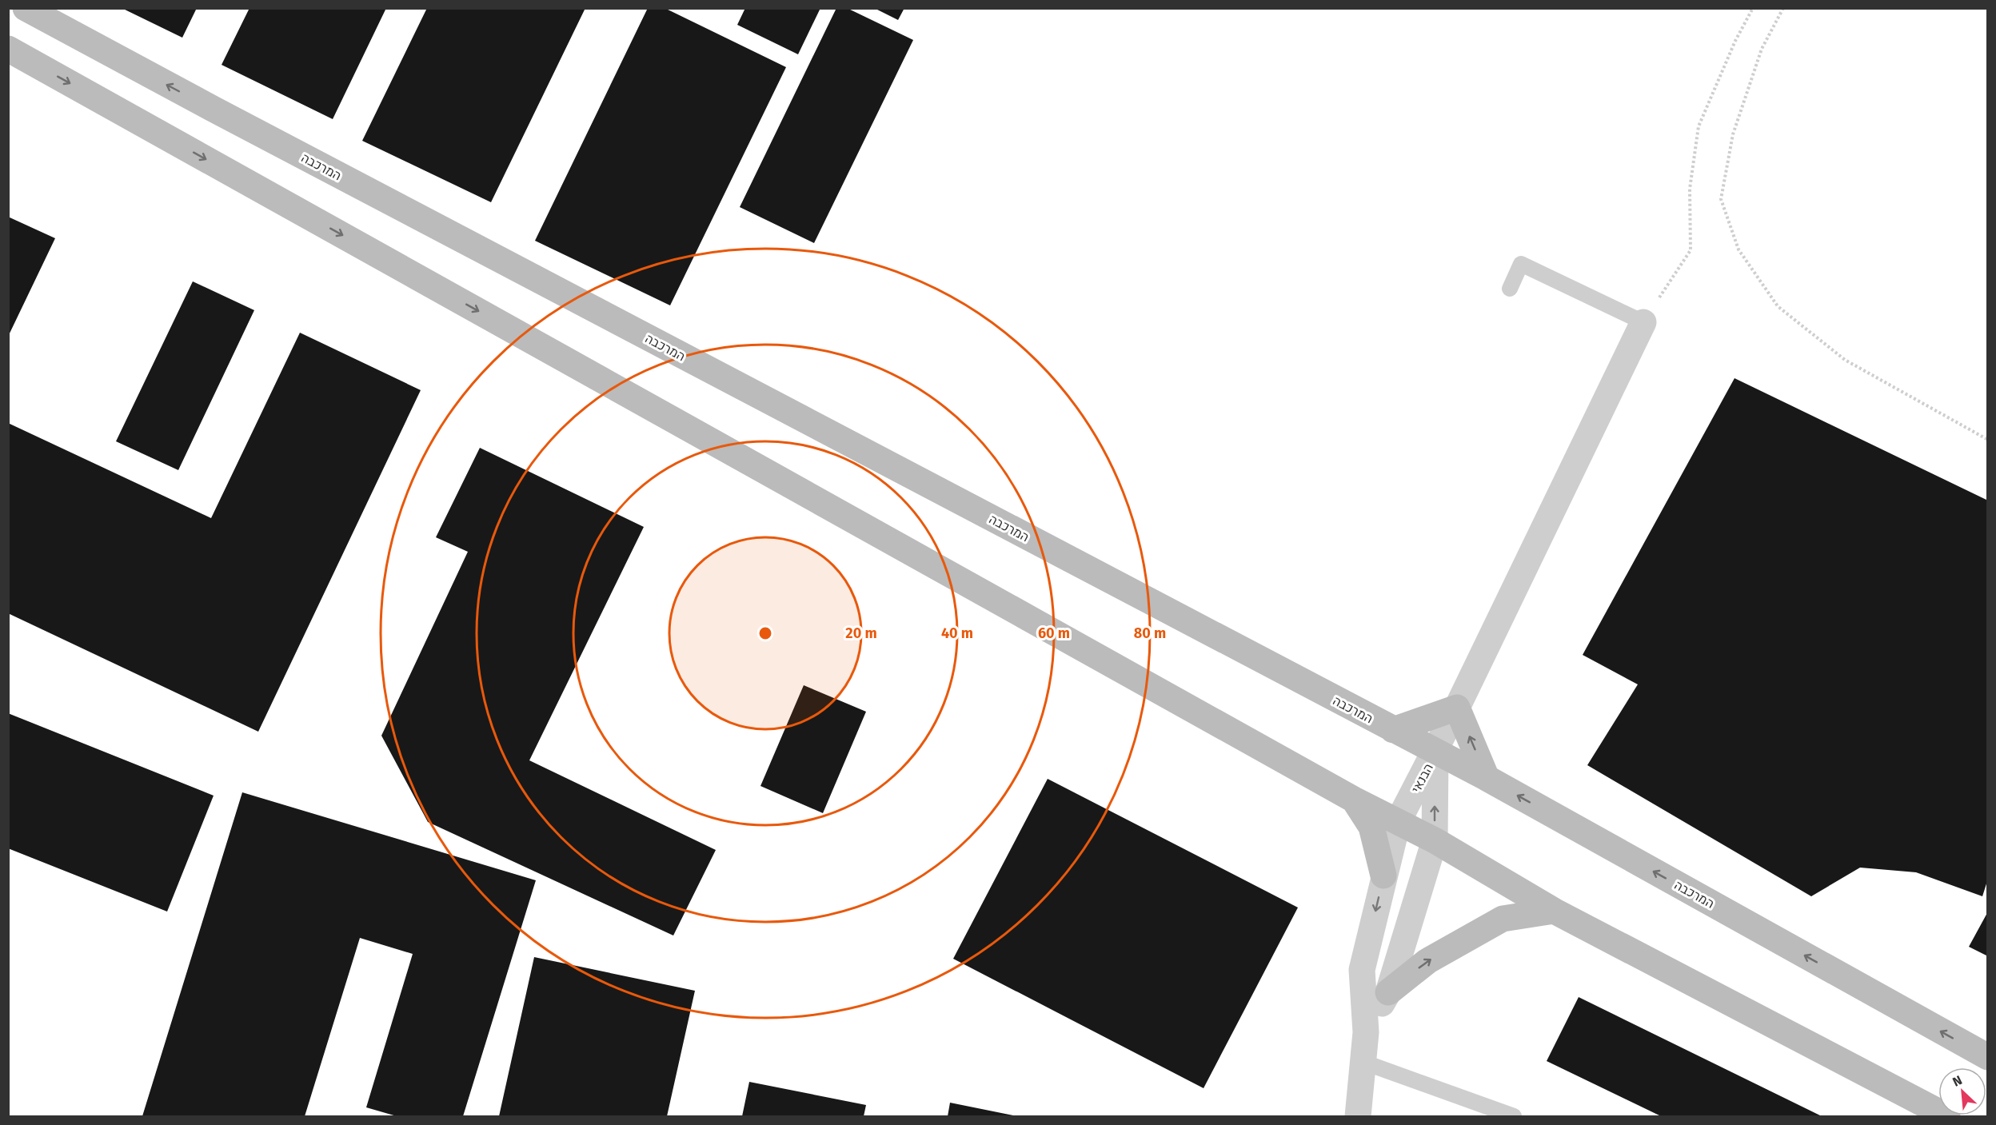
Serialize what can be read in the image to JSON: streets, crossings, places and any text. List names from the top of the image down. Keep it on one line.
{"streets":{"street":["המרכבה","הבנאי"]},"crossings":[["המרכבה","הבנאי"]],"north":"top left","rings":["20 m","40 m","60 m","80 m"]}
